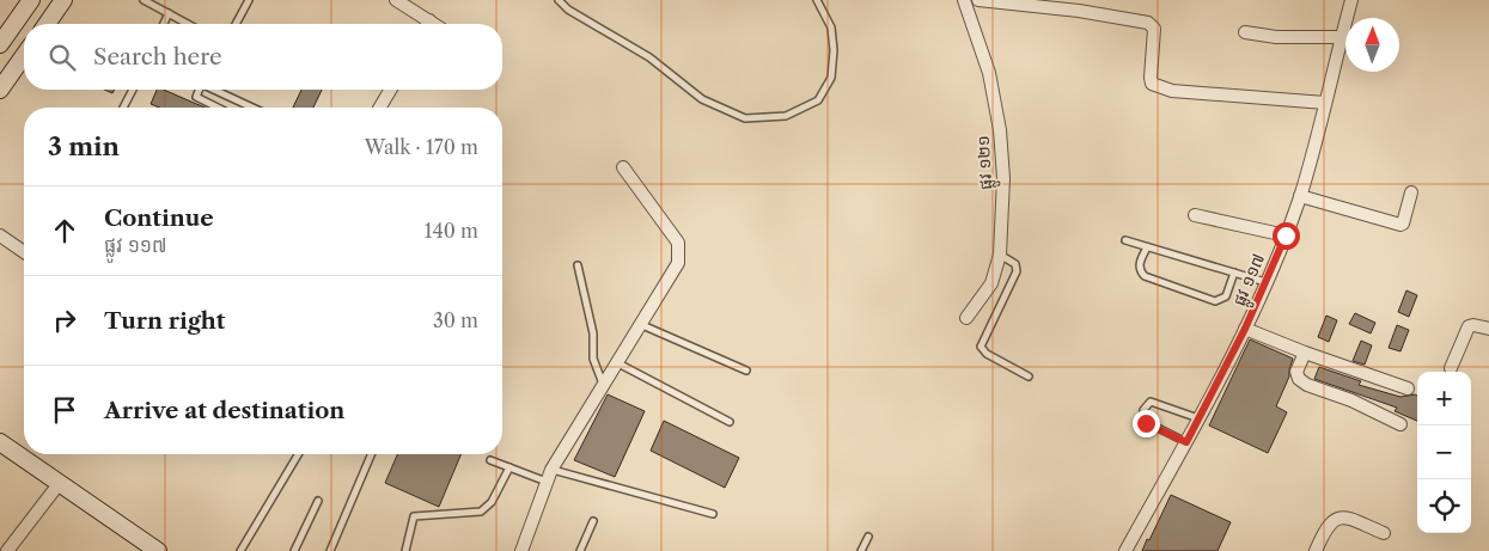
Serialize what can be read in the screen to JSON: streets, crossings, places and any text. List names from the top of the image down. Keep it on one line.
{"streets":{"street":["ផ្លូវ ១២១","ផ្លូវ ១១៧"]},"north":"top","page":{"search":"Search here","heading":["3 min","Walk · 170 m"],"list":[["Continue","ផ្លូវ ១១៧","140 m"],["Turn right","30 m"],"Arrive at destination"],"map_buttons":["+","−"]}}
